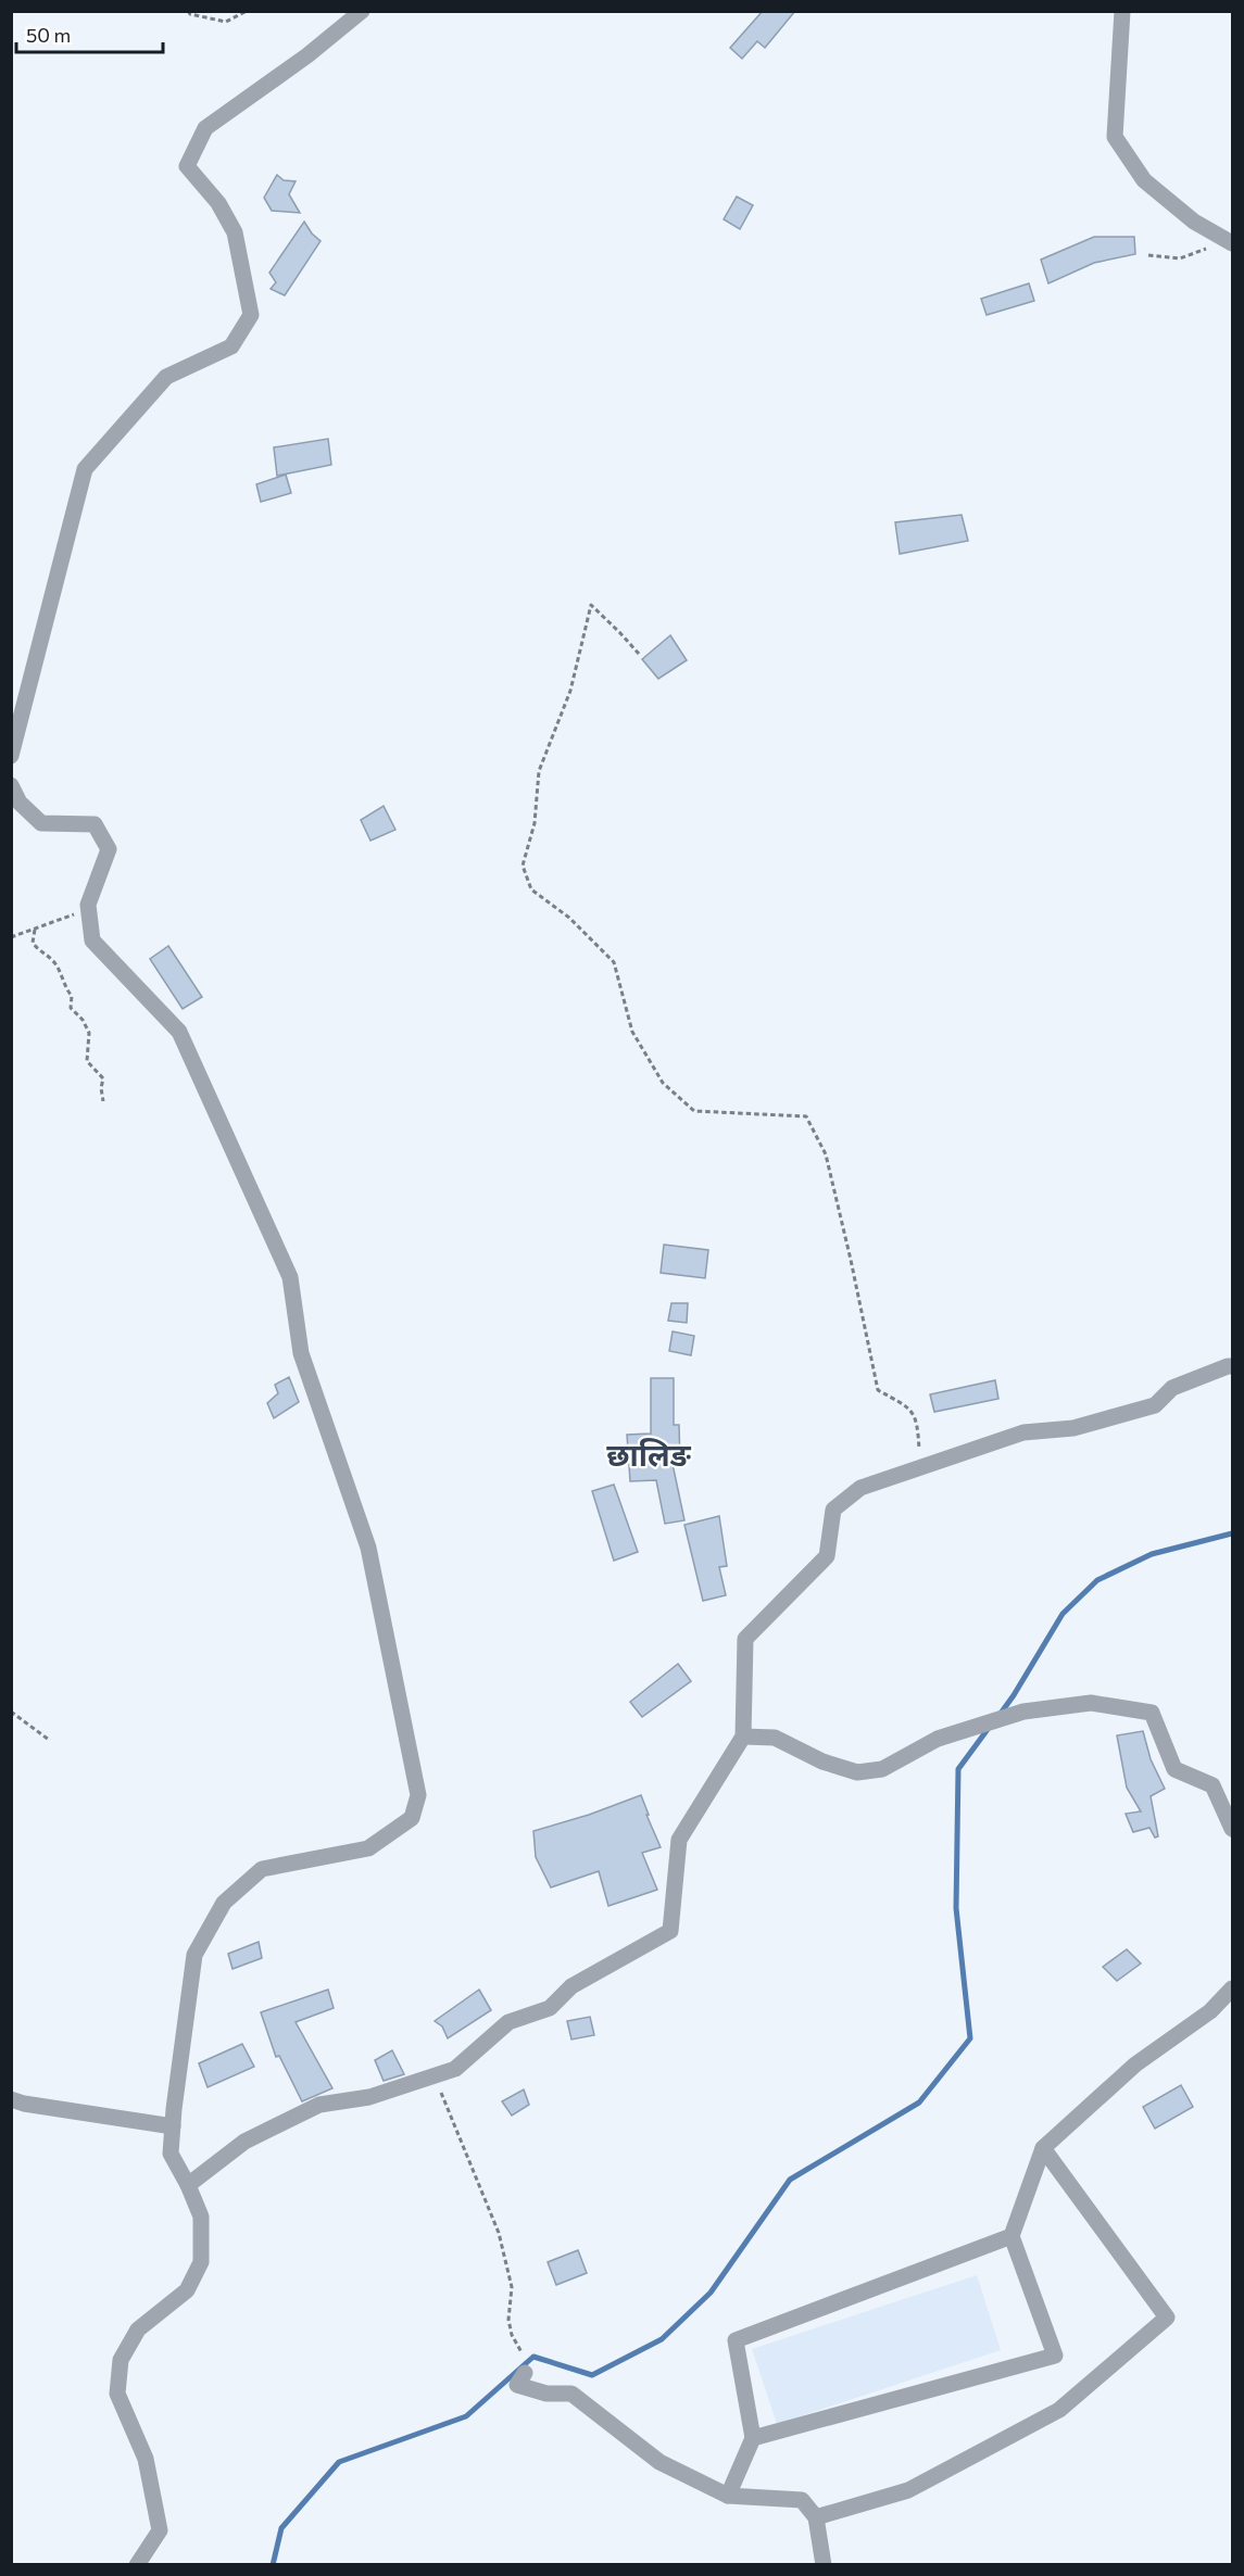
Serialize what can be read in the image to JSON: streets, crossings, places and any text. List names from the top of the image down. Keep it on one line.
{"districts":["छालिङ"],"scale_bar":"50 m"}
